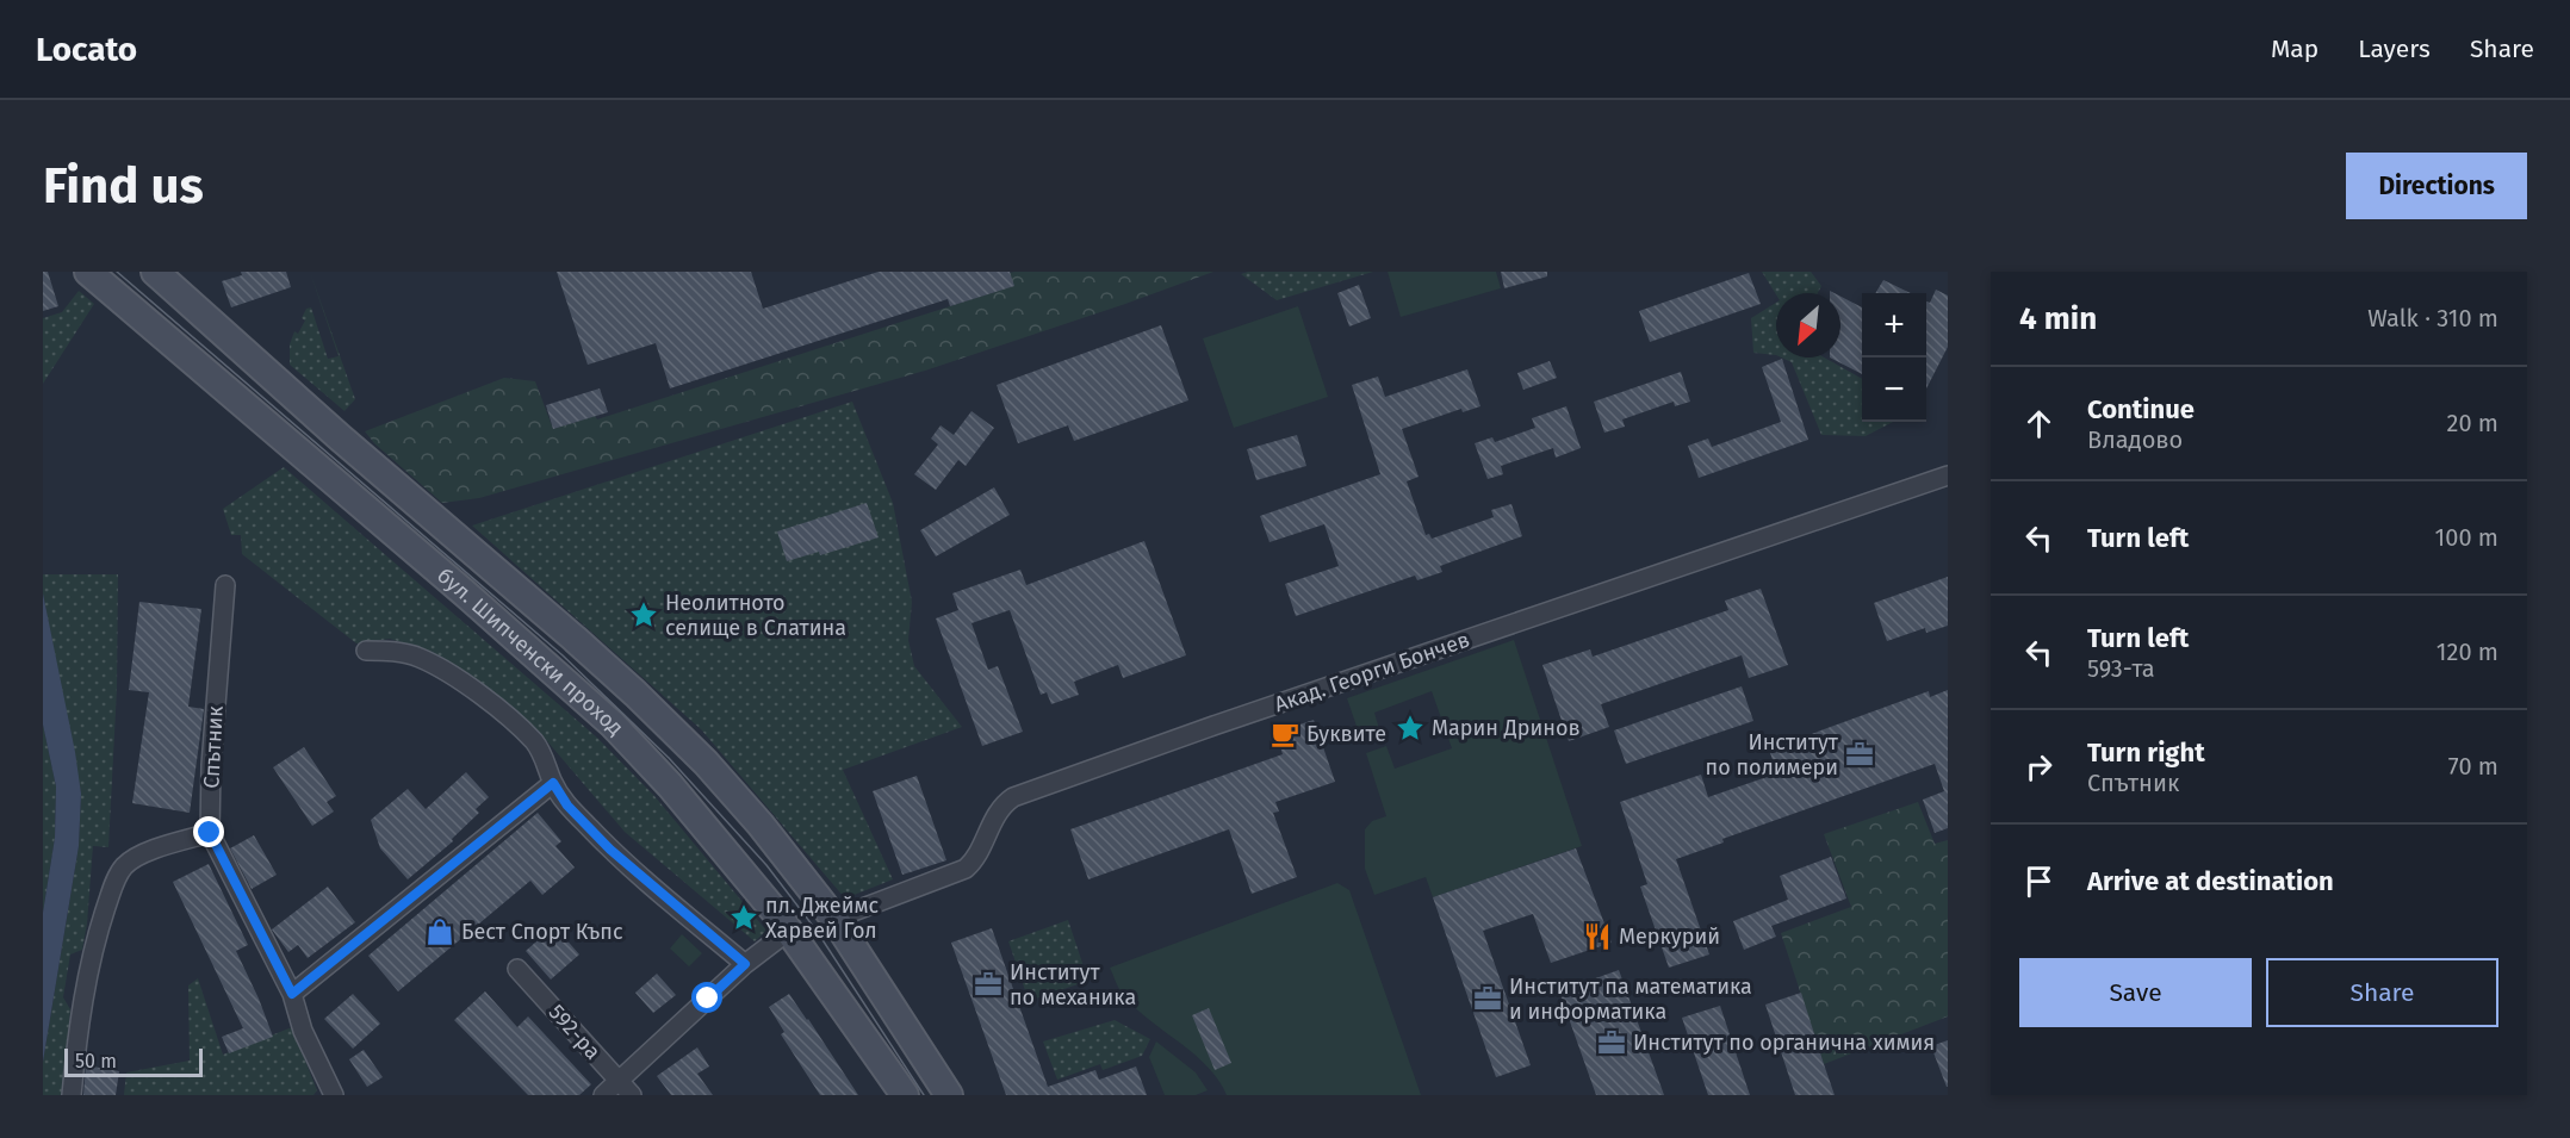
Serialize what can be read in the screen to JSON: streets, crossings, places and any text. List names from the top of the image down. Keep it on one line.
{"streets":{"main road":["бул. Шипченски проход"],"street":["Акад. Георги Бончев","Спътник","592-ра"]},"crossings":[["бул. Шипченски проход","Акад. Георги Бончев"]],"places":{"place":["Неолитното селище в Слатина","Марин Дринов","пл. Джеймс Харвей Гол"],"cafe":["Буквите"],"office":["Институт по полимери","Институт по механика","Институт па математика и информатика","Институт по органична химия"],"shop":["Бест Спорт Къпс"],"restaurant":["Меркурий"]},"scale_bar":"50 m","north":"bottom left","page":{"header":"Locato","nav":["Map","Layers","Share"],"buttons":["Directions",["Save","Share"]],"title":"Find us","heading":["4 min","Walk · 310 m"],"map_buttons":["+","−"],"list":[["Continue","Владово","20 m"],["Turn left","100 m"],["Turn left","593-та","120 m"],["Turn right","Спътник","70 m"],"Arrive at destination"],"scale":"50 m"}}
